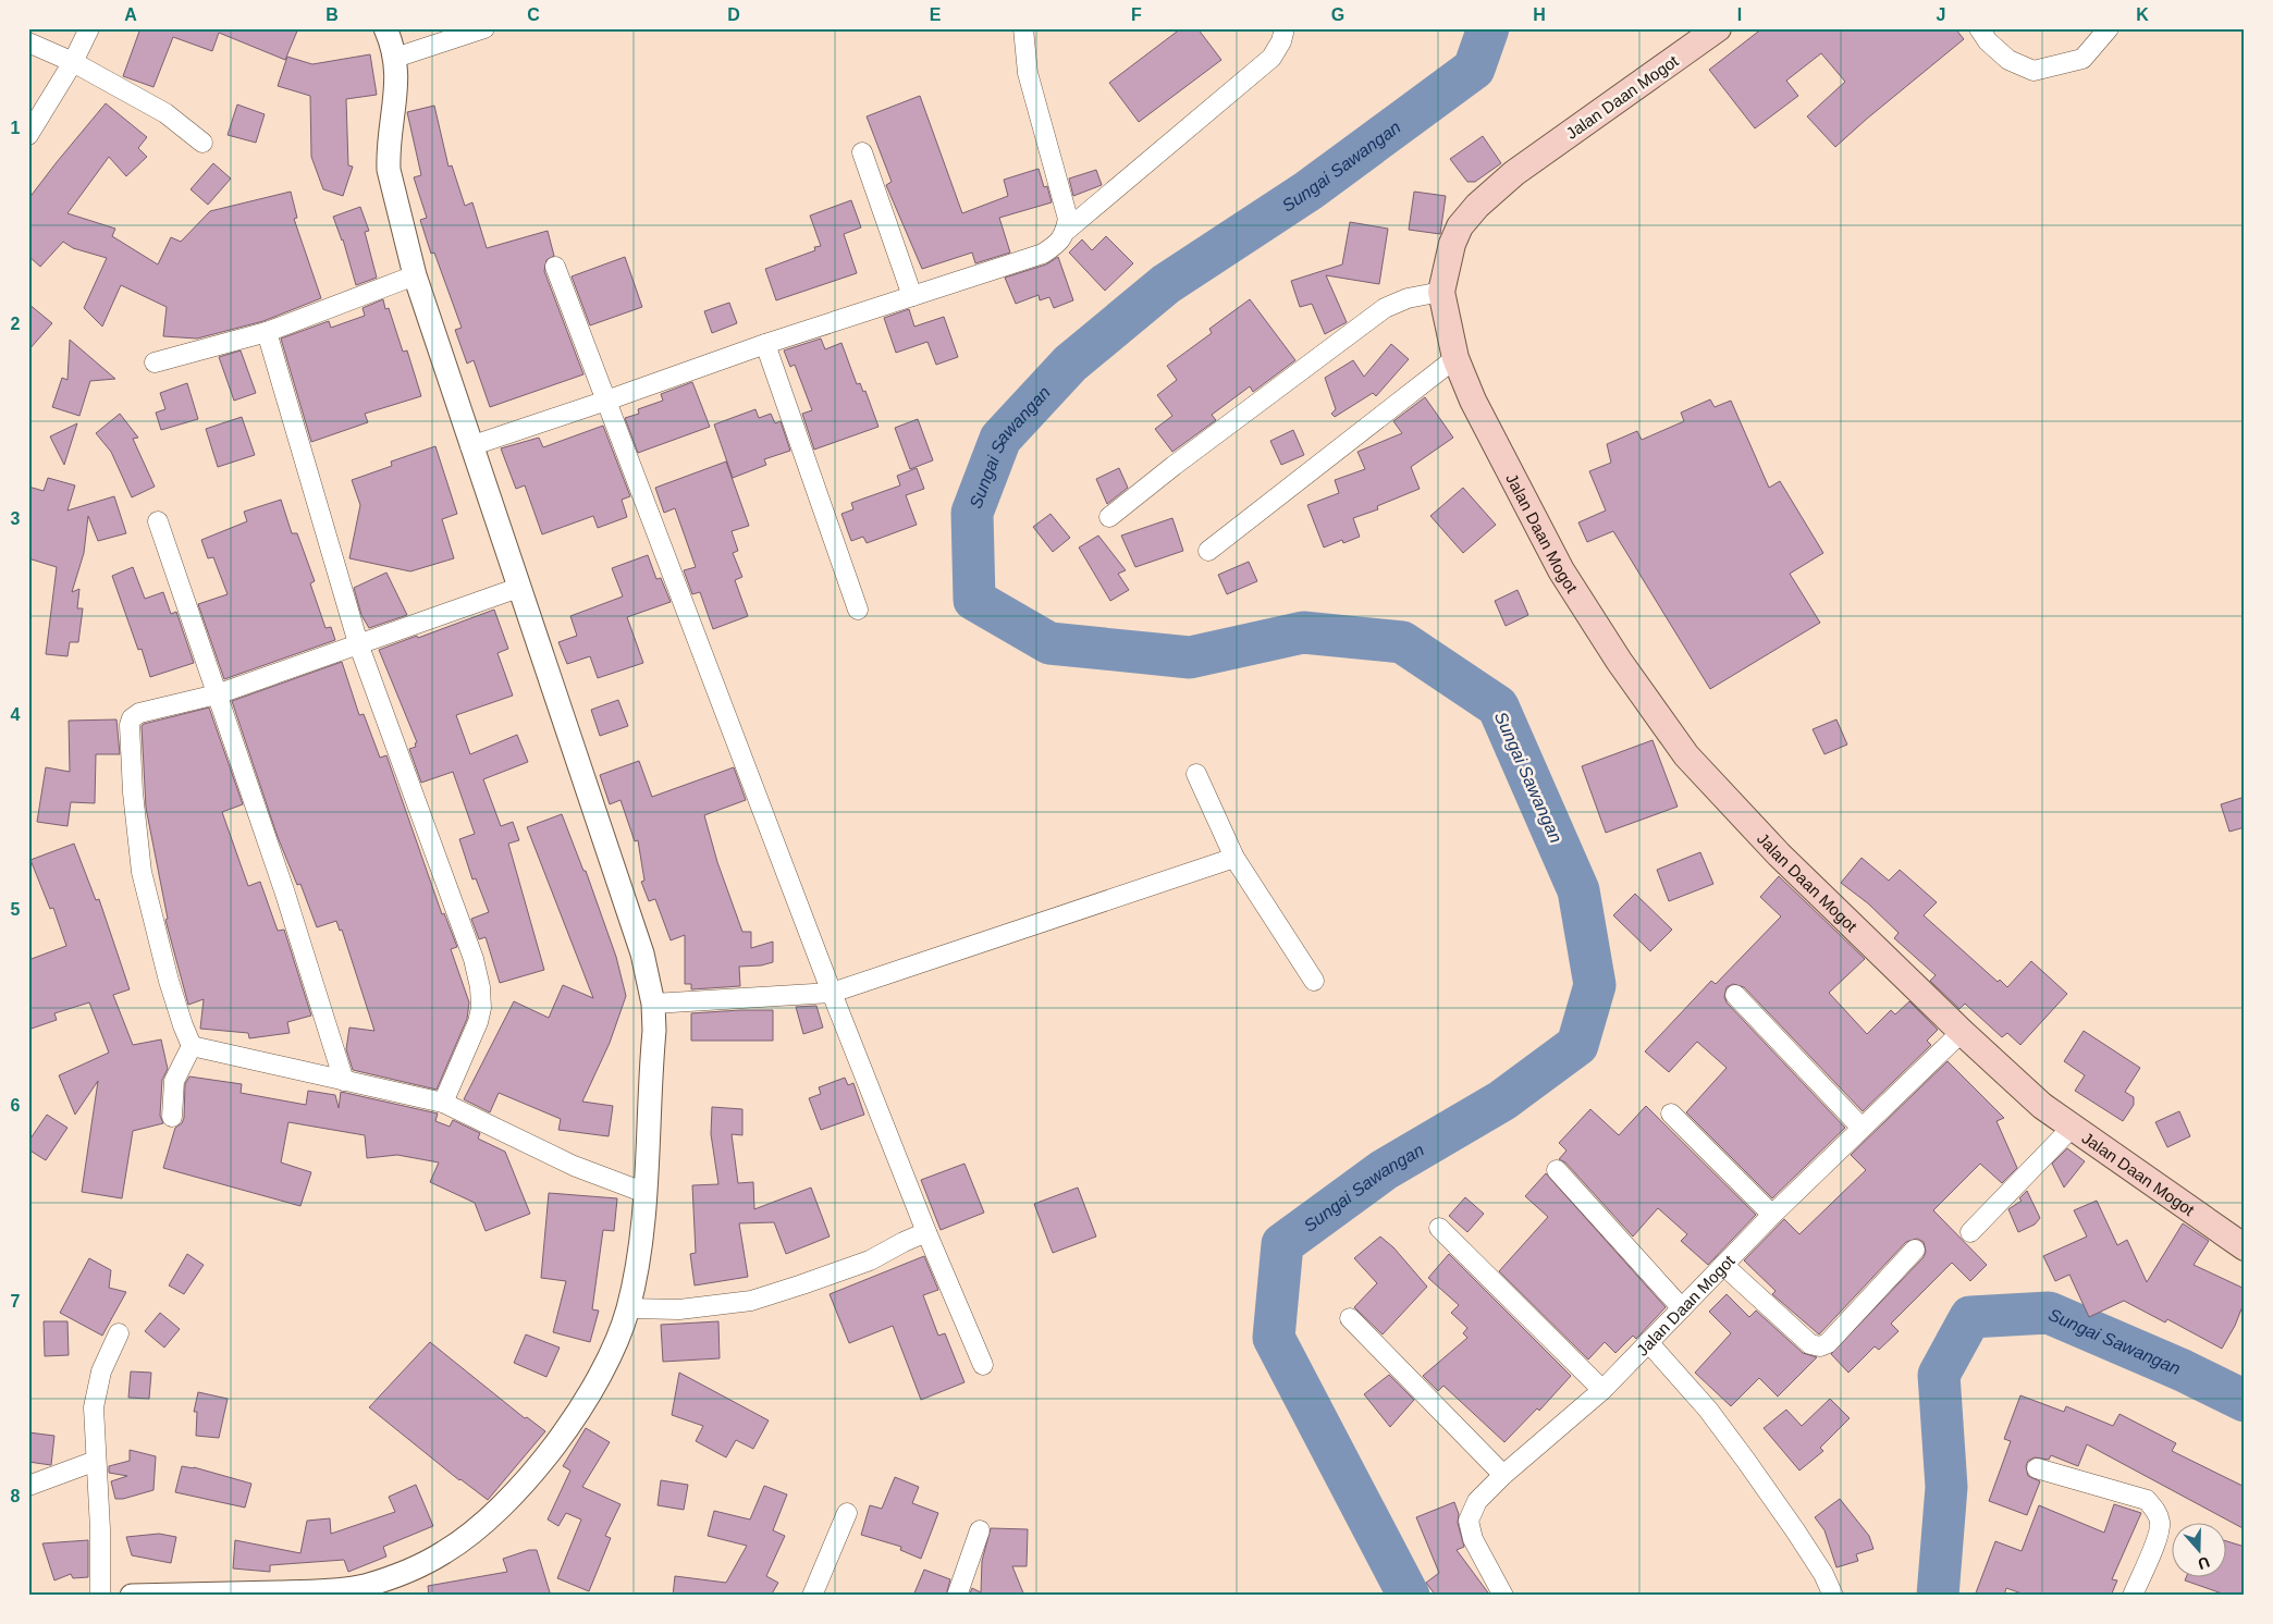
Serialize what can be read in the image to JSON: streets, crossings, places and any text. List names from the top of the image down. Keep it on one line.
{"streets":{"main road":["Jalan Daan Mogot"]},"water":["Sungai Sawangan"],"north":"bottom","grid":{"columns":["A","B","C","D","E","F","G","H","I","J","K"],"rows":["1","2","3","4","5","6","7","8"]}}
